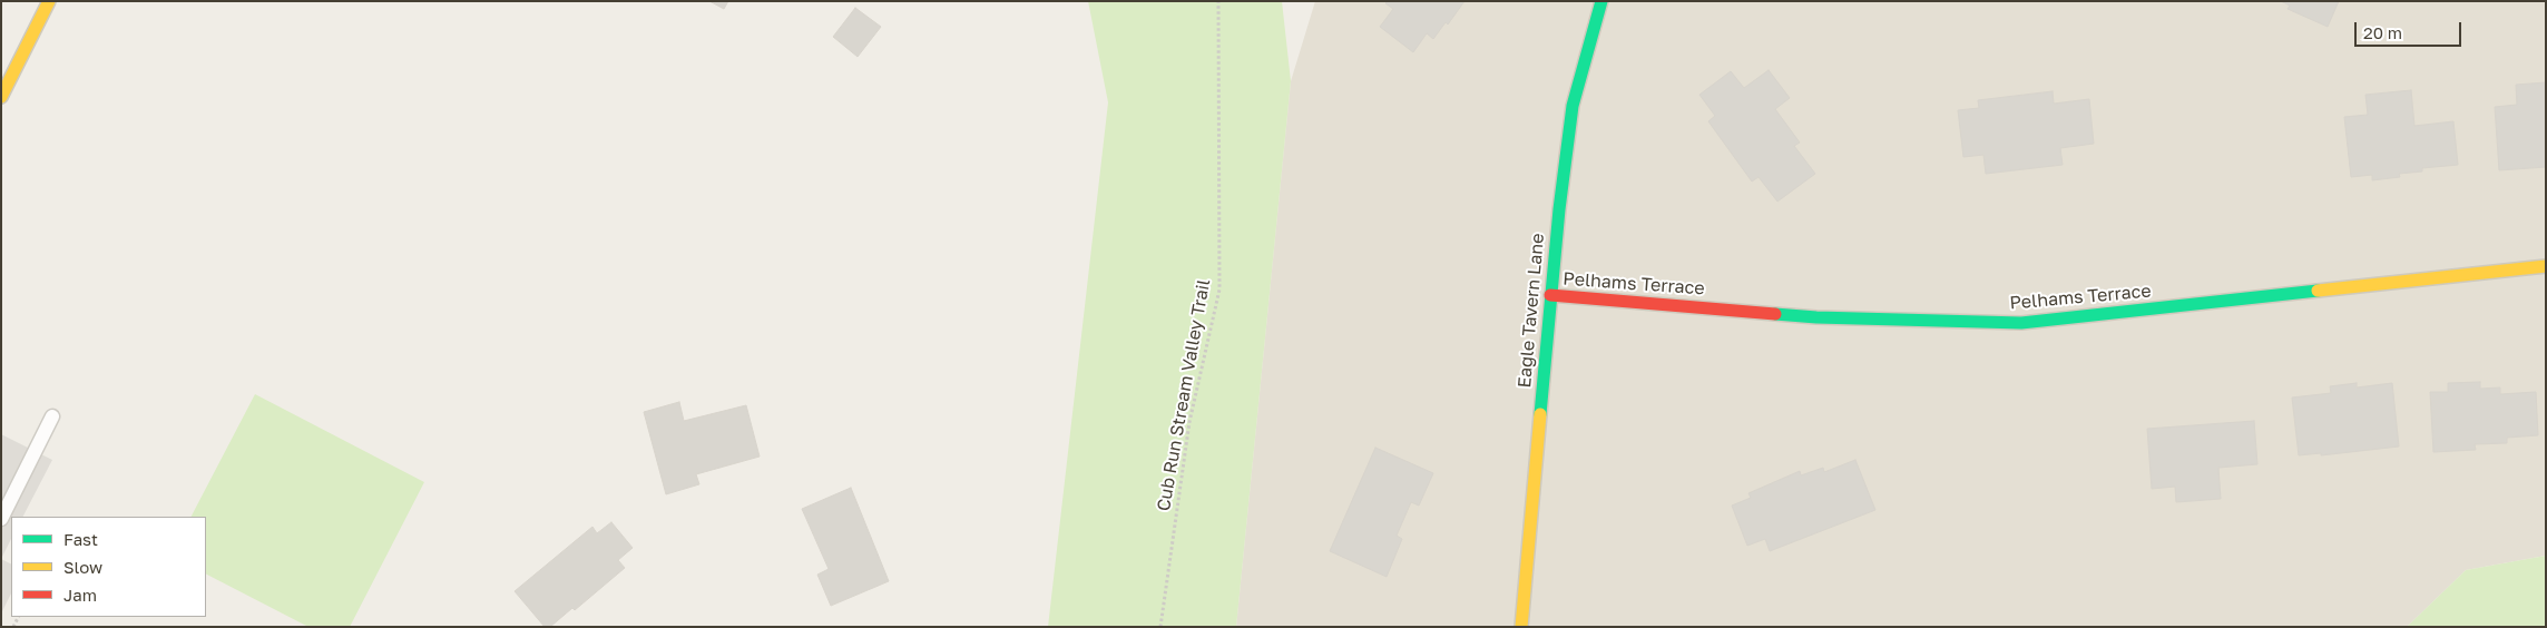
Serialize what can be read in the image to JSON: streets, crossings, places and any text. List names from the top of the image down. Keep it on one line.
{"streets":{"street":["Pelhams Terrace","Eagle Tavern Lane"],"path":["Cub Run Stream Valley Trail"]},"crossings":[["Pelhams Terrace","Eagle Tavern Lane"]],"legend":["Fast","Slow","Jam"],"scale_bar":"20 m"}
